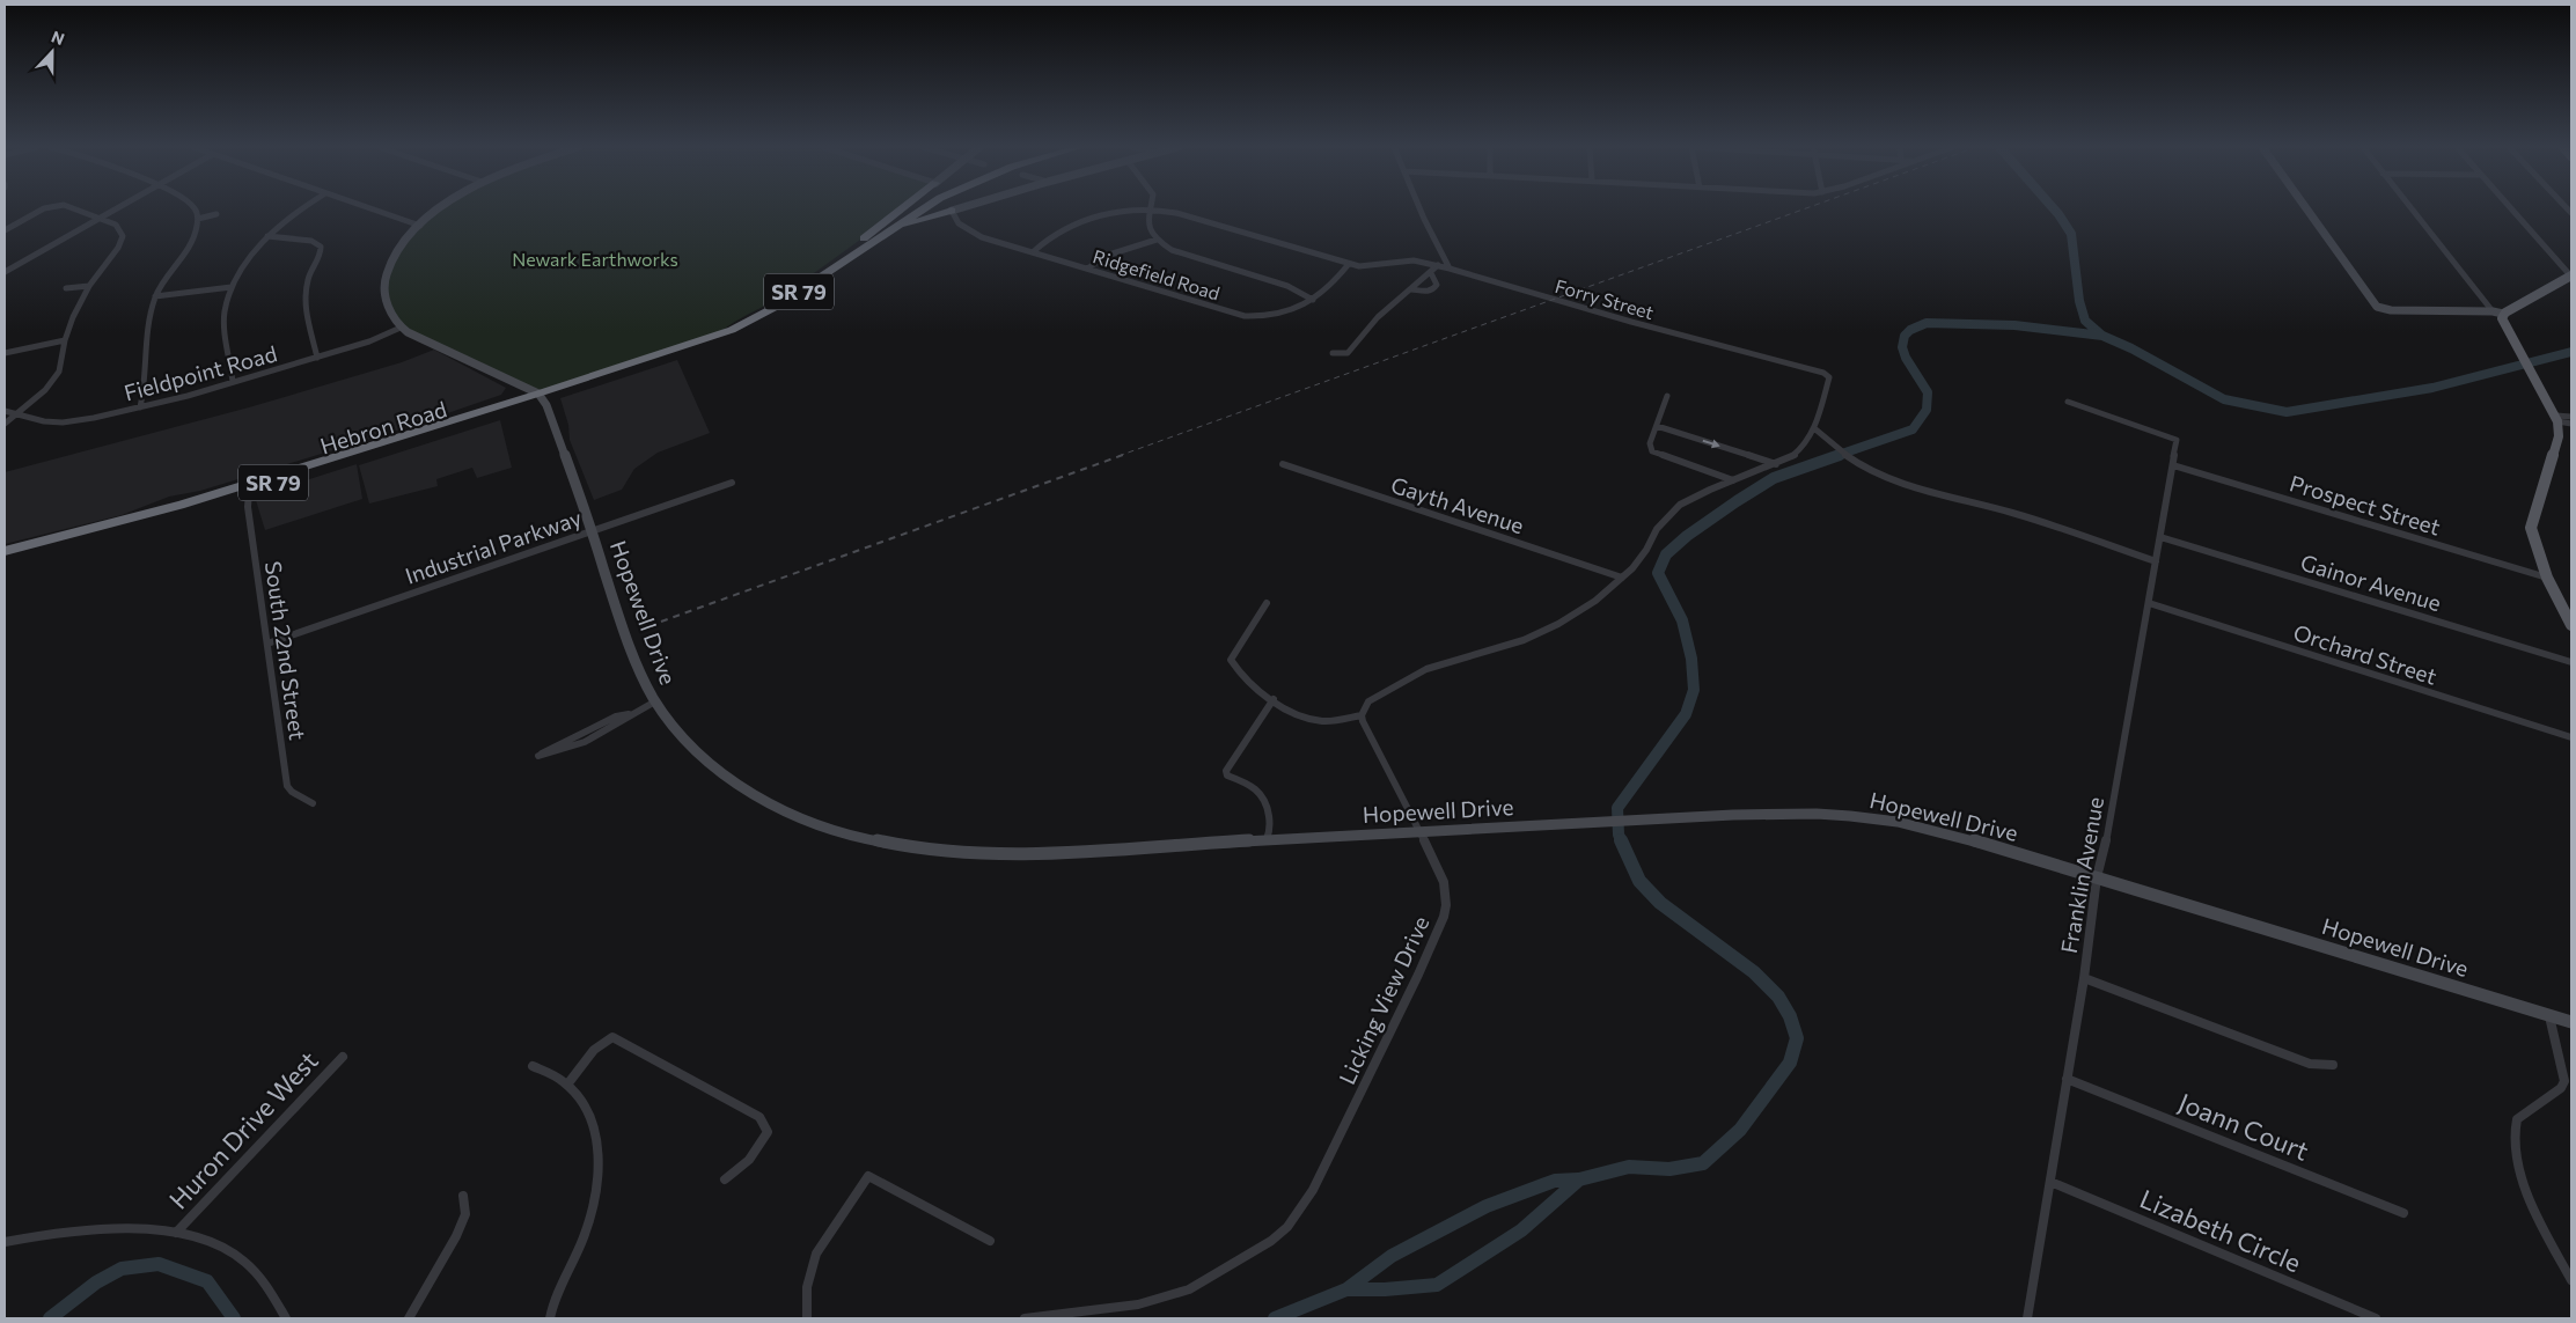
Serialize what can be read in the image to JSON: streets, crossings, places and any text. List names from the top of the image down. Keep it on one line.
{"streets":{"highway":["SR 79","Hebron Road"],"main road":["Hopewell Drive"],"street":["Ridgefield Road","Forry Street","Fieldpoint Road","Gayth Avenue","Prospect Street","Industrial Parkway","Gainor Avenue","South 22nd Street","Orchard Street","Franklin Avenue","Licking View Drive","Joann Court","Huron Drive West","Lizabeth Circle"]},"crossings":[["SR 79","Hebron Road"],["Hebron Road","Hopewell Drive"],["Hebron Road","South 22nd Street"],["Prospect Street","Franklin Avenue"],["Industrial Parkway","Hopewell Drive"],["Industrial Parkway","South 22nd Street"],["Gainor Avenue","Franklin Avenue"],["Hopewell Drive","Franklin Avenue"],["Hopewell Drive","Licking View Drive"],["Orchard Street","Franklin Avenue"],["Franklin Avenue","Joann Court"],["Franklin Avenue","Lizabeth Circle"]],"parks":["Newark Earthworks"],"north":"top"}
